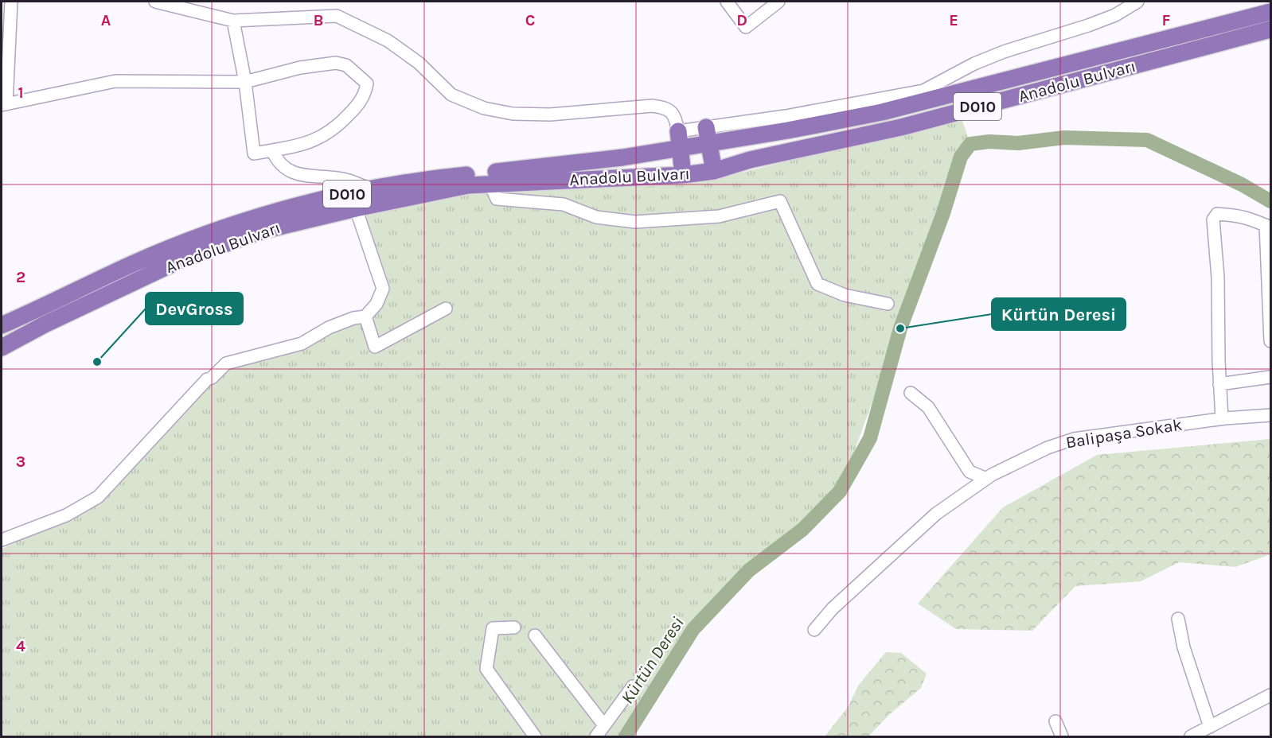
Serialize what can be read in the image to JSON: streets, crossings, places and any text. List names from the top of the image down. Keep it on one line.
{"streets":{"highway":["Anadolu Bulvarı","D010"],"street":["Balipaşa Sokak"]},"water":["Kürtün Deresi"],"places":["Kürtün Deresi","DevGross"],"grid":{"columns":["A","B","C","D","E","F"],"rows":["1","2","3","4"]}}
